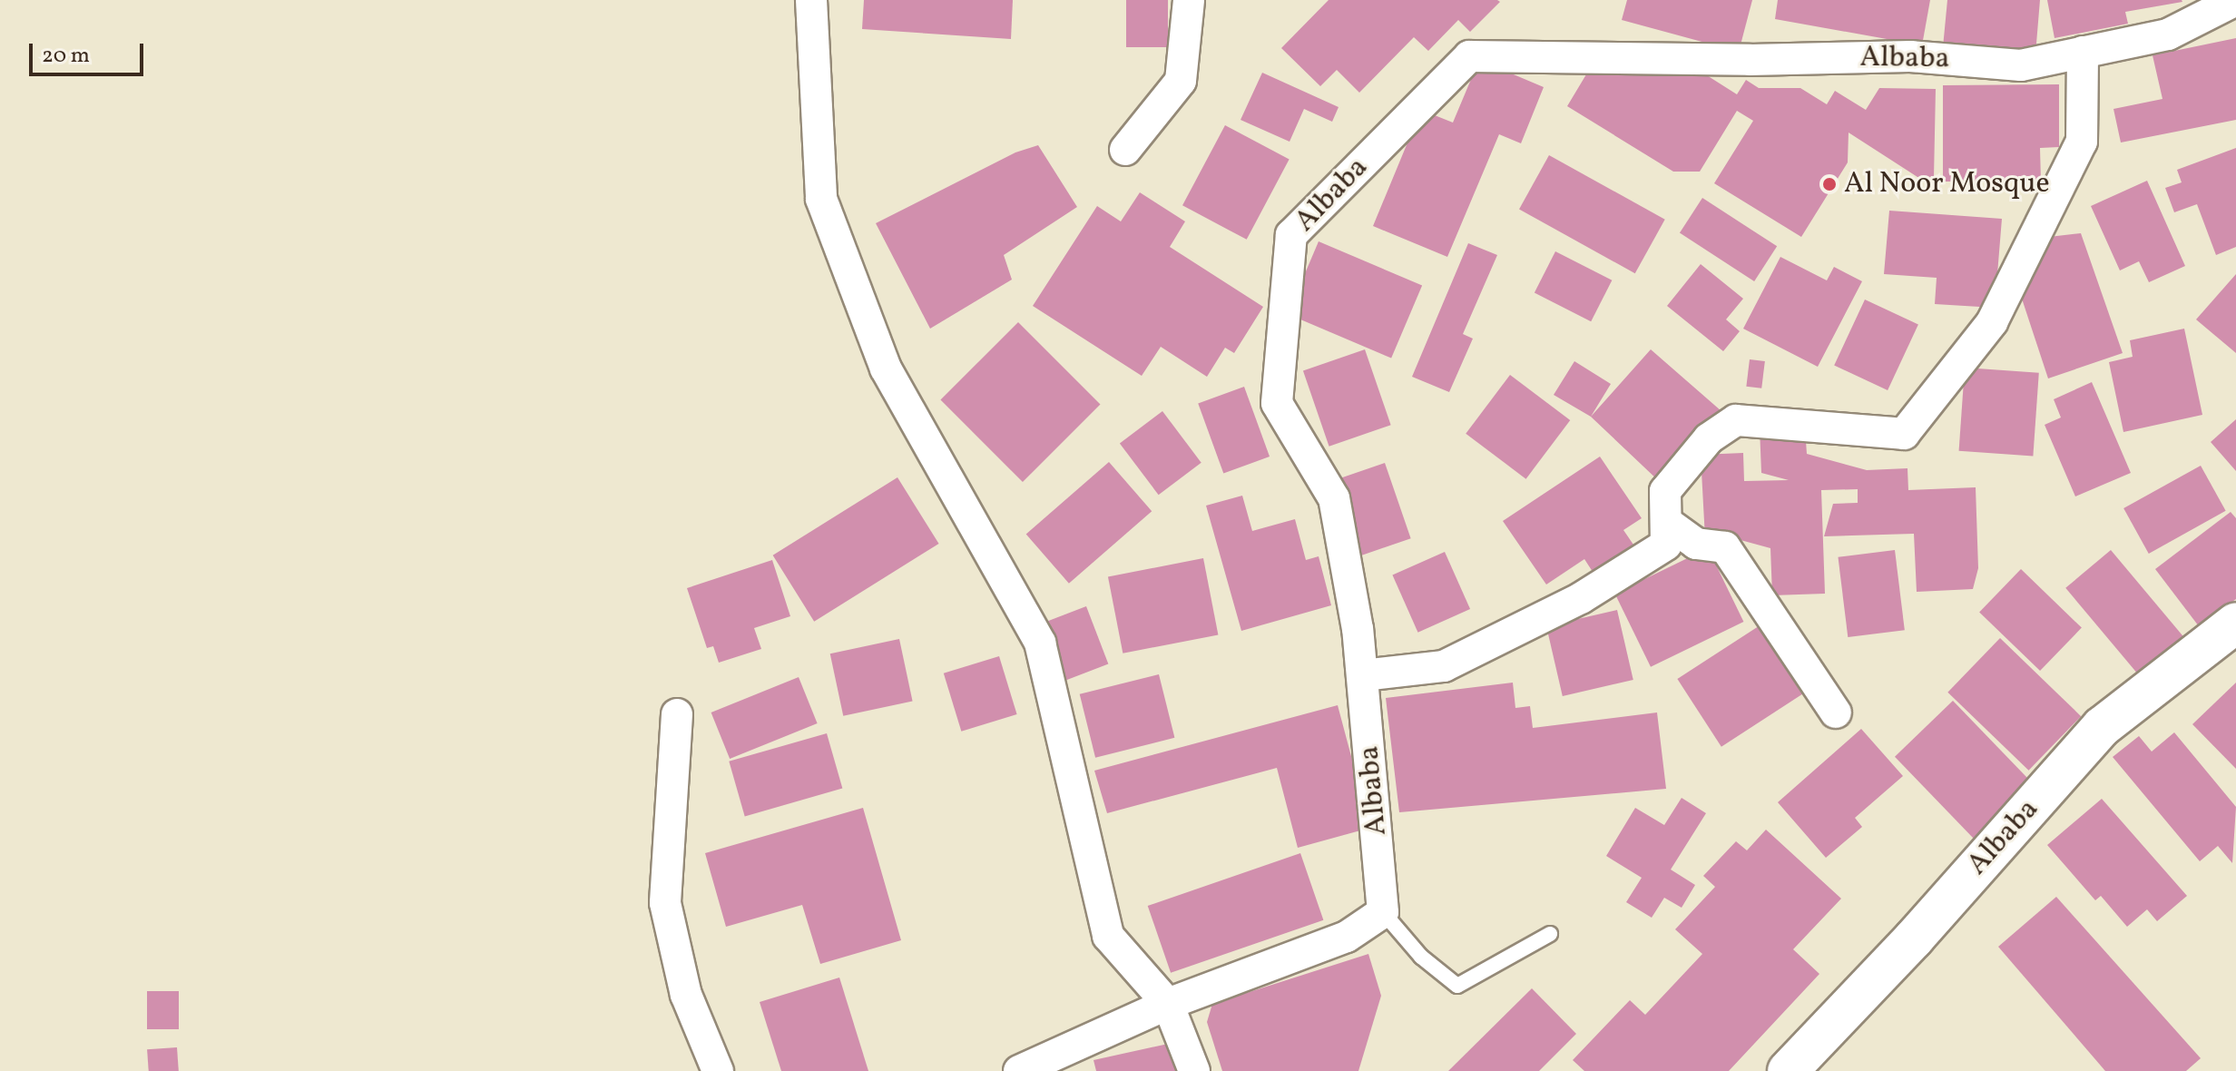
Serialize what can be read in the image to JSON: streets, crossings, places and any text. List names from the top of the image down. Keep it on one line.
{"streets":{"street":["Albaba"]},"places":["Al Noor Mosque"],"scale_bar":"20 m"}
